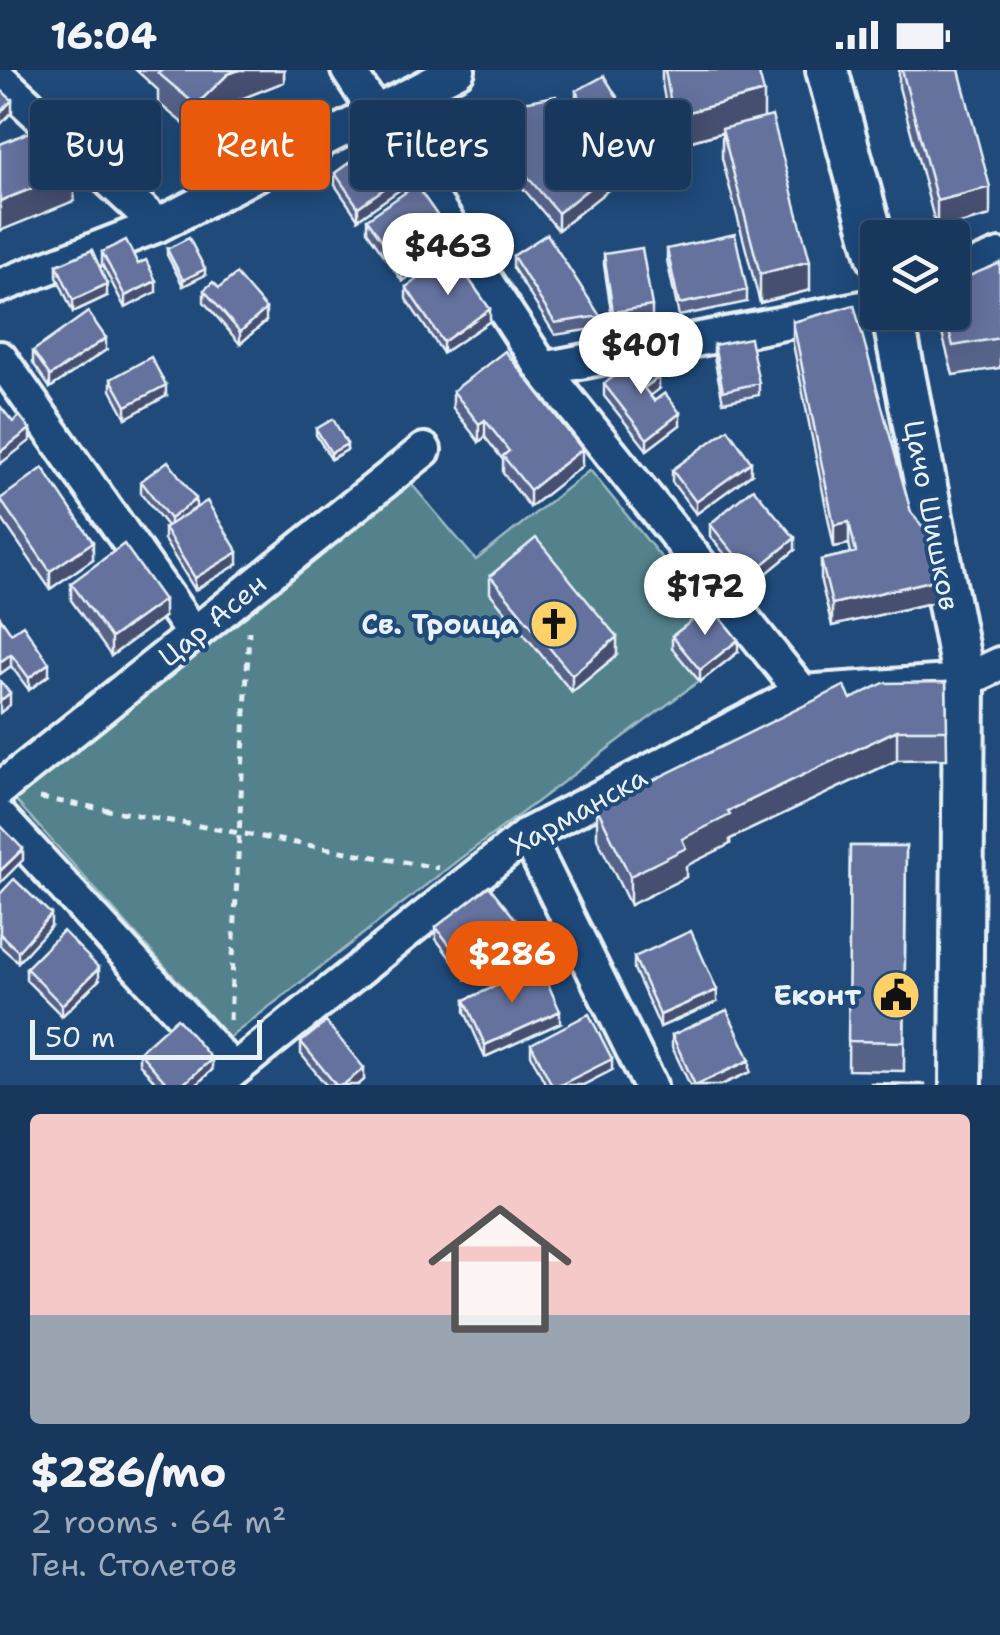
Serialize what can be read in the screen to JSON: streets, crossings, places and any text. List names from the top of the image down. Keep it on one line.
{"streets":{"street":["Цачо Шишков","Цар Асен","Харманска"]},"crossings":[["Цачо Шишков","Харманска"]],"places":{"church":["Св. Троица"],"public building":["Еконт"]},"scale_bar":"50 m","page":{"status":"16:04","chip":["Buy","Rent","Filters","New"],"price":["$463","$401","$172","$286"],"scale":"50 m","list":[{"name":"$286/mo","note":"2 rooms · 64 m² · Ген. Столетов"}]}}
